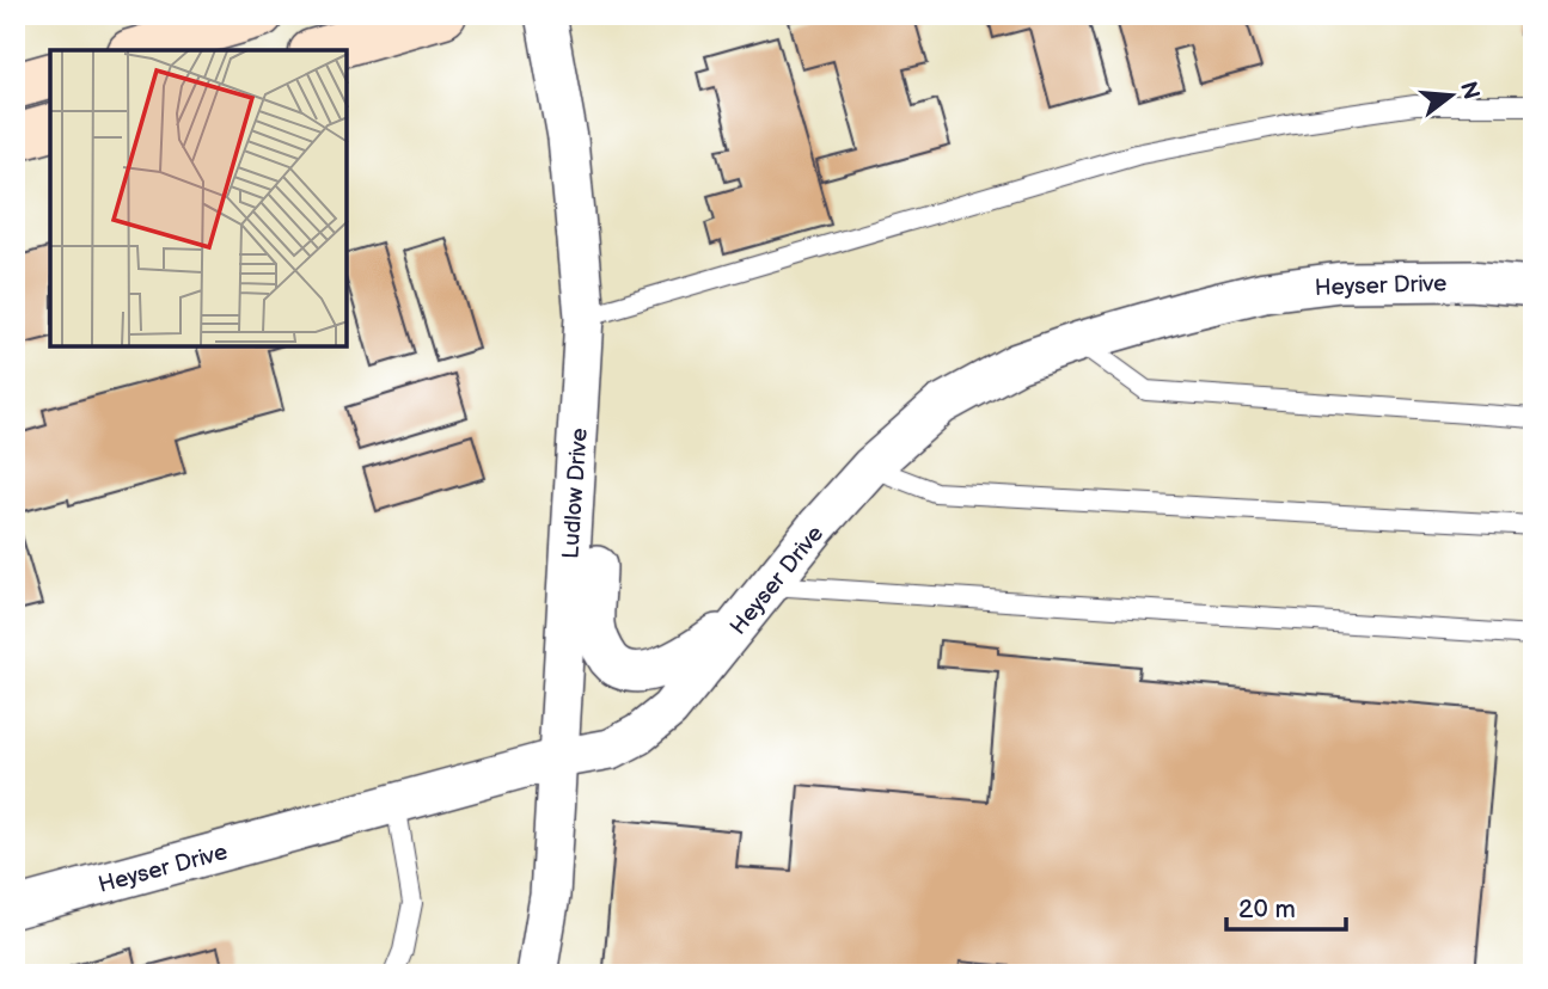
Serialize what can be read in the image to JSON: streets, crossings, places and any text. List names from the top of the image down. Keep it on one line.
{"streets":{"street":["Heyser Drive","Ludlow Drive"]},"crossings":[["Heyser Drive","Ludlow Drive"]],"scale_bar":"20 m","north":"right"}
